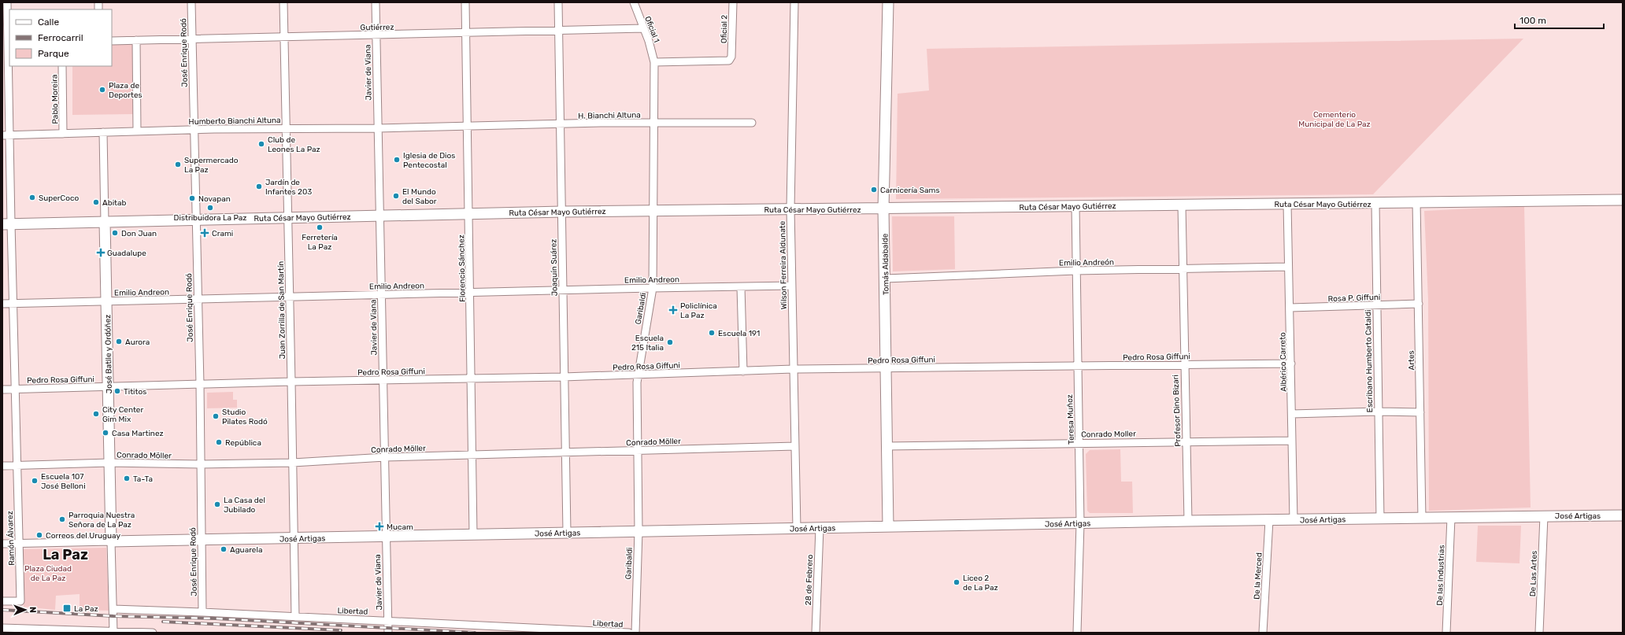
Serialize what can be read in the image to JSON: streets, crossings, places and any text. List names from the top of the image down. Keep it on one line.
{"streets":{"street":["Gutiérrez","Oficial 1","Oficial 2","José Enrique Rodó","Javier de Viana","Pablo Moreira","H. Bianchi Altuna","Humberto Bianchi Altuna","Ruta César Mayo Gutiérrez","Emilio Andreón","Tomás Aldabalde","Wilson Ferreira Aldunate","Joaquín Suárez","Florencio Sánchez","Emilio Andreon","Rosa P. Giffuni","Garibaldi","Juan Zorrilla de San Martín","José Batlle y Ordóñez","Pedro Rosa Giffuni","Artes","Escribano Humberto Cataldi","Albérico Carreto","Profesor Dino Bizari","Teresa Muñoz","Conrado Moller","Conrado Möller","José Artigas","Ramón Álvarez","De Las Artes","De las Industrias","De la Merced","28 de Febrero","Libertad"]},"crossings":[["Gutiérrez","Oficial 1"],["Gutiérrez","José Enrique Rodó"],["Gutiérrez","Javier de Viana"],["Gutiérrez","Joaquín Suárez"],["Gutiérrez","Florencio Sánchez"],["Gutiérrez","Juan Zorrilla de San Martín"],["Oficial 1","Oficial 2"],["Oficial 1","Garibaldi"],["Oficial 2","Garibaldi"],["José Enrique Rodó","Humberto Bianchi Altuna"],["José Enrique Rodó","Ruta César Mayo Gutiérrez"],["José Enrique Rodó","Emilio Andreon"],["José Enrique Rodó","Pedro Rosa Giffuni"],["José Enrique Rodó","Conrado Möller"],["José Enrique Rodó","José Artigas"],["José Enrique Rodó","Libertad"],["Javier de Viana","Humberto Bianchi Altuna"],["Javier de Viana","Ruta César Mayo Gutiérrez"],["Javier de Viana","Emilio Andreon"],["Javier de Viana","Pedro Rosa Giffuni"],["Javier de Viana","Conrado Möller"],["Javier de Viana","José Artigas"],["Javier de Viana","Libertad"],["Pablo Moreira","Humberto Bianchi Altuna"],["H. Bianchi Altuna","Humberto Bianchi Altuna"],["H. Bianchi Altuna","Joaquín Suárez"],["H. Bianchi Altuna","Florencio Sánchez"],["H. Bianchi Altuna","Garibaldi"],["Humberto Bianchi Altuna","Florencio Sánchez"],["Humberto Bianchi Altuna","Juan Zorrilla de San Martín"],["Humberto Bianchi Altuna","José Batlle y Ordóñez"],["Humberto Bianchi Altuna","Ramón Álvarez"],["Ruta César Mayo Gutiérrez","Tomás Aldabalde"],["Ruta César Mayo Gutiérrez","Wilson Ferreira Aldunate"],["Ruta César Mayo Gutiérrez","Joaquín Suárez"],["Ruta César Mayo Gutiérrez","Florencio Sánchez"],["Ruta César Mayo Gutiérrez","Garibaldi"],["Ruta César Mayo Gutiérrez","Juan Zorrilla de San Martín"],["Ruta César Mayo Gutiérrez","José Batlle y Ordóñez"],["Ruta César Mayo Gutiérrez","Artes"],["Ruta César Mayo Gutiérrez","Escribano Humberto Cataldi"],["Ruta César Mayo Gutiérrez","Albérico Carreto"],["Ruta César Mayo Gutiérrez","Profesor Dino Bizari"],["Ruta César Mayo Gutiérrez","Teresa Muñoz"],["Ruta César Mayo Gutiérrez","Ramón Álvarez"],["Emilio Andreón","Tomás Aldabalde"],["Emilio Andreón","Albérico Carreto"],["Emilio Andreón","Profesor Dino Bizari"],["Emilio Andreón","Teresa Muñoz"],["Tomás Aldabalde","Pedro Rosa Giffuni"],["Tomás Aldabalde","Conrado Moller"],["Tomás Aldabalde","José Artigas"],["Wilson Ferreira Aldunate","Emilio Andreon"],["Wilson Ferreira Aldunate","Pedro Rosa Giffuni"],["Wilson Ferreira Aldunate","Conrado Möller"],["Wilson Ferreira Aldunate","José Artigas"],["Joaquín Suárez","Emilio Andreon"],["Joaquín Suárez","Pedro Rosa Giffuni"],["Joaquín Suárez","Conrado Möller"],["Joaquín Suárez","José Artigas"],["Florencio Sánchez","Emilio Andreon"],["Florencio Sánchez","Pedro Rosa Giffuni"],["Florencio Sánchez","Conrado Möller"],["Florencio Sánchez","José Artigas"],["Emilio Andreon","Garibaldi"],["Emilio Andreon","Juan Zorrilla de San Martín"],["Emilio Andreon","José Batlle y Ordóñez"],["Emilio Andreon","Ramón Álvarez"],["Rosa P. Giffuni","Artes"],["Rosa P. Giffuni","Escribano Humberto Cataldi"],["Rosa P. Giffuni","Albérico Carreto"],["Garibaldi","Pedro Rosa Giffuni"],["Garibaldi","Conrado Möller"],["Garibaldi","José Artigas"],["Juan Zorrilla de San Martín","Pedro Rosa Giffuni"],["Juan Zorrilla de San Martín","Conrado Möller"],["Juan Zorrilla de San Martín","José Artigas"],["Juan Zorrilla de San Martín","Libertad"],["José Batlle y Ordóñez","Pedro Rosa Giffuni"],["José Batlle y Ordóñez","Conrado Möller"],["José Batlle y Ordóñez","José Artigas"],["José Batlle y Ordóñez","Libertad"],["Pedro Rosa Giffuni","Albérico Carreto"],["Pedro Rosa Giffuni","Profesor Dino Bizari"],["Pedro Rosa Giffuni","Teresa Muñoz"],["Pedro Rosa Giffuni","Ramón Álvarez"],["Artes","José Artigas"],["Escribano Humberto Cataldi","José Artigas"],["Albérico Carreto","Conrado Moller"],["Albérico Carreto","José Artigas"],["Profesor Dino Bizari","Conrado Moller"],["Profesor Dino Bizari","José Artigas"],["Teresa Muñoz","Conrado Moller"],["Teresa Muñoz","José Artigas"],["Conrado Möller","Ramón Álvarez"],["José Artigas","Ramón Álvarez"],["José Artigas","De Las Artes"],["José Artigas","De las Industrias"],["José Artigas","De la Merced"],["José Artigas","28 de Febrero"]],"districts":["La Paz"],"parks":["Cementerio Municipal de La Paz","Plaza Ciudad de La Paz"],"places":{"other":["Plaza de Deportes","Club de Leones La Paz","Iglesia de Dios Pentecostal","Supermercado La Paz","Jardín de Infantes 203","Carnicería Sams","El Mundo del Sabor","SuperCoco","Novapan","Abitab","Distribuidora La Paz","Ferretería La Paz","Don Juan","Escuela 191","Aurora","Escuela 215 Italia","Tititos","City Center Gim Mix","Studio Pilates Rodó","Casa Martinez","República","Ta-Ta","Escuela 107 José Belloni","La Casa del Jubilado","Parroquia Nuestra Señora de La Paz","Correos del Uruguay","Aguarela","Liceo 2 de La Paz"],"health":["Crami","Guadalupe","Policlínica La Paz","Mucam"],"transit":["La Paz"]},"legend":["Calle","Ferrocarril","Parque"],"scale_bar":"100 m","north":"right"}
